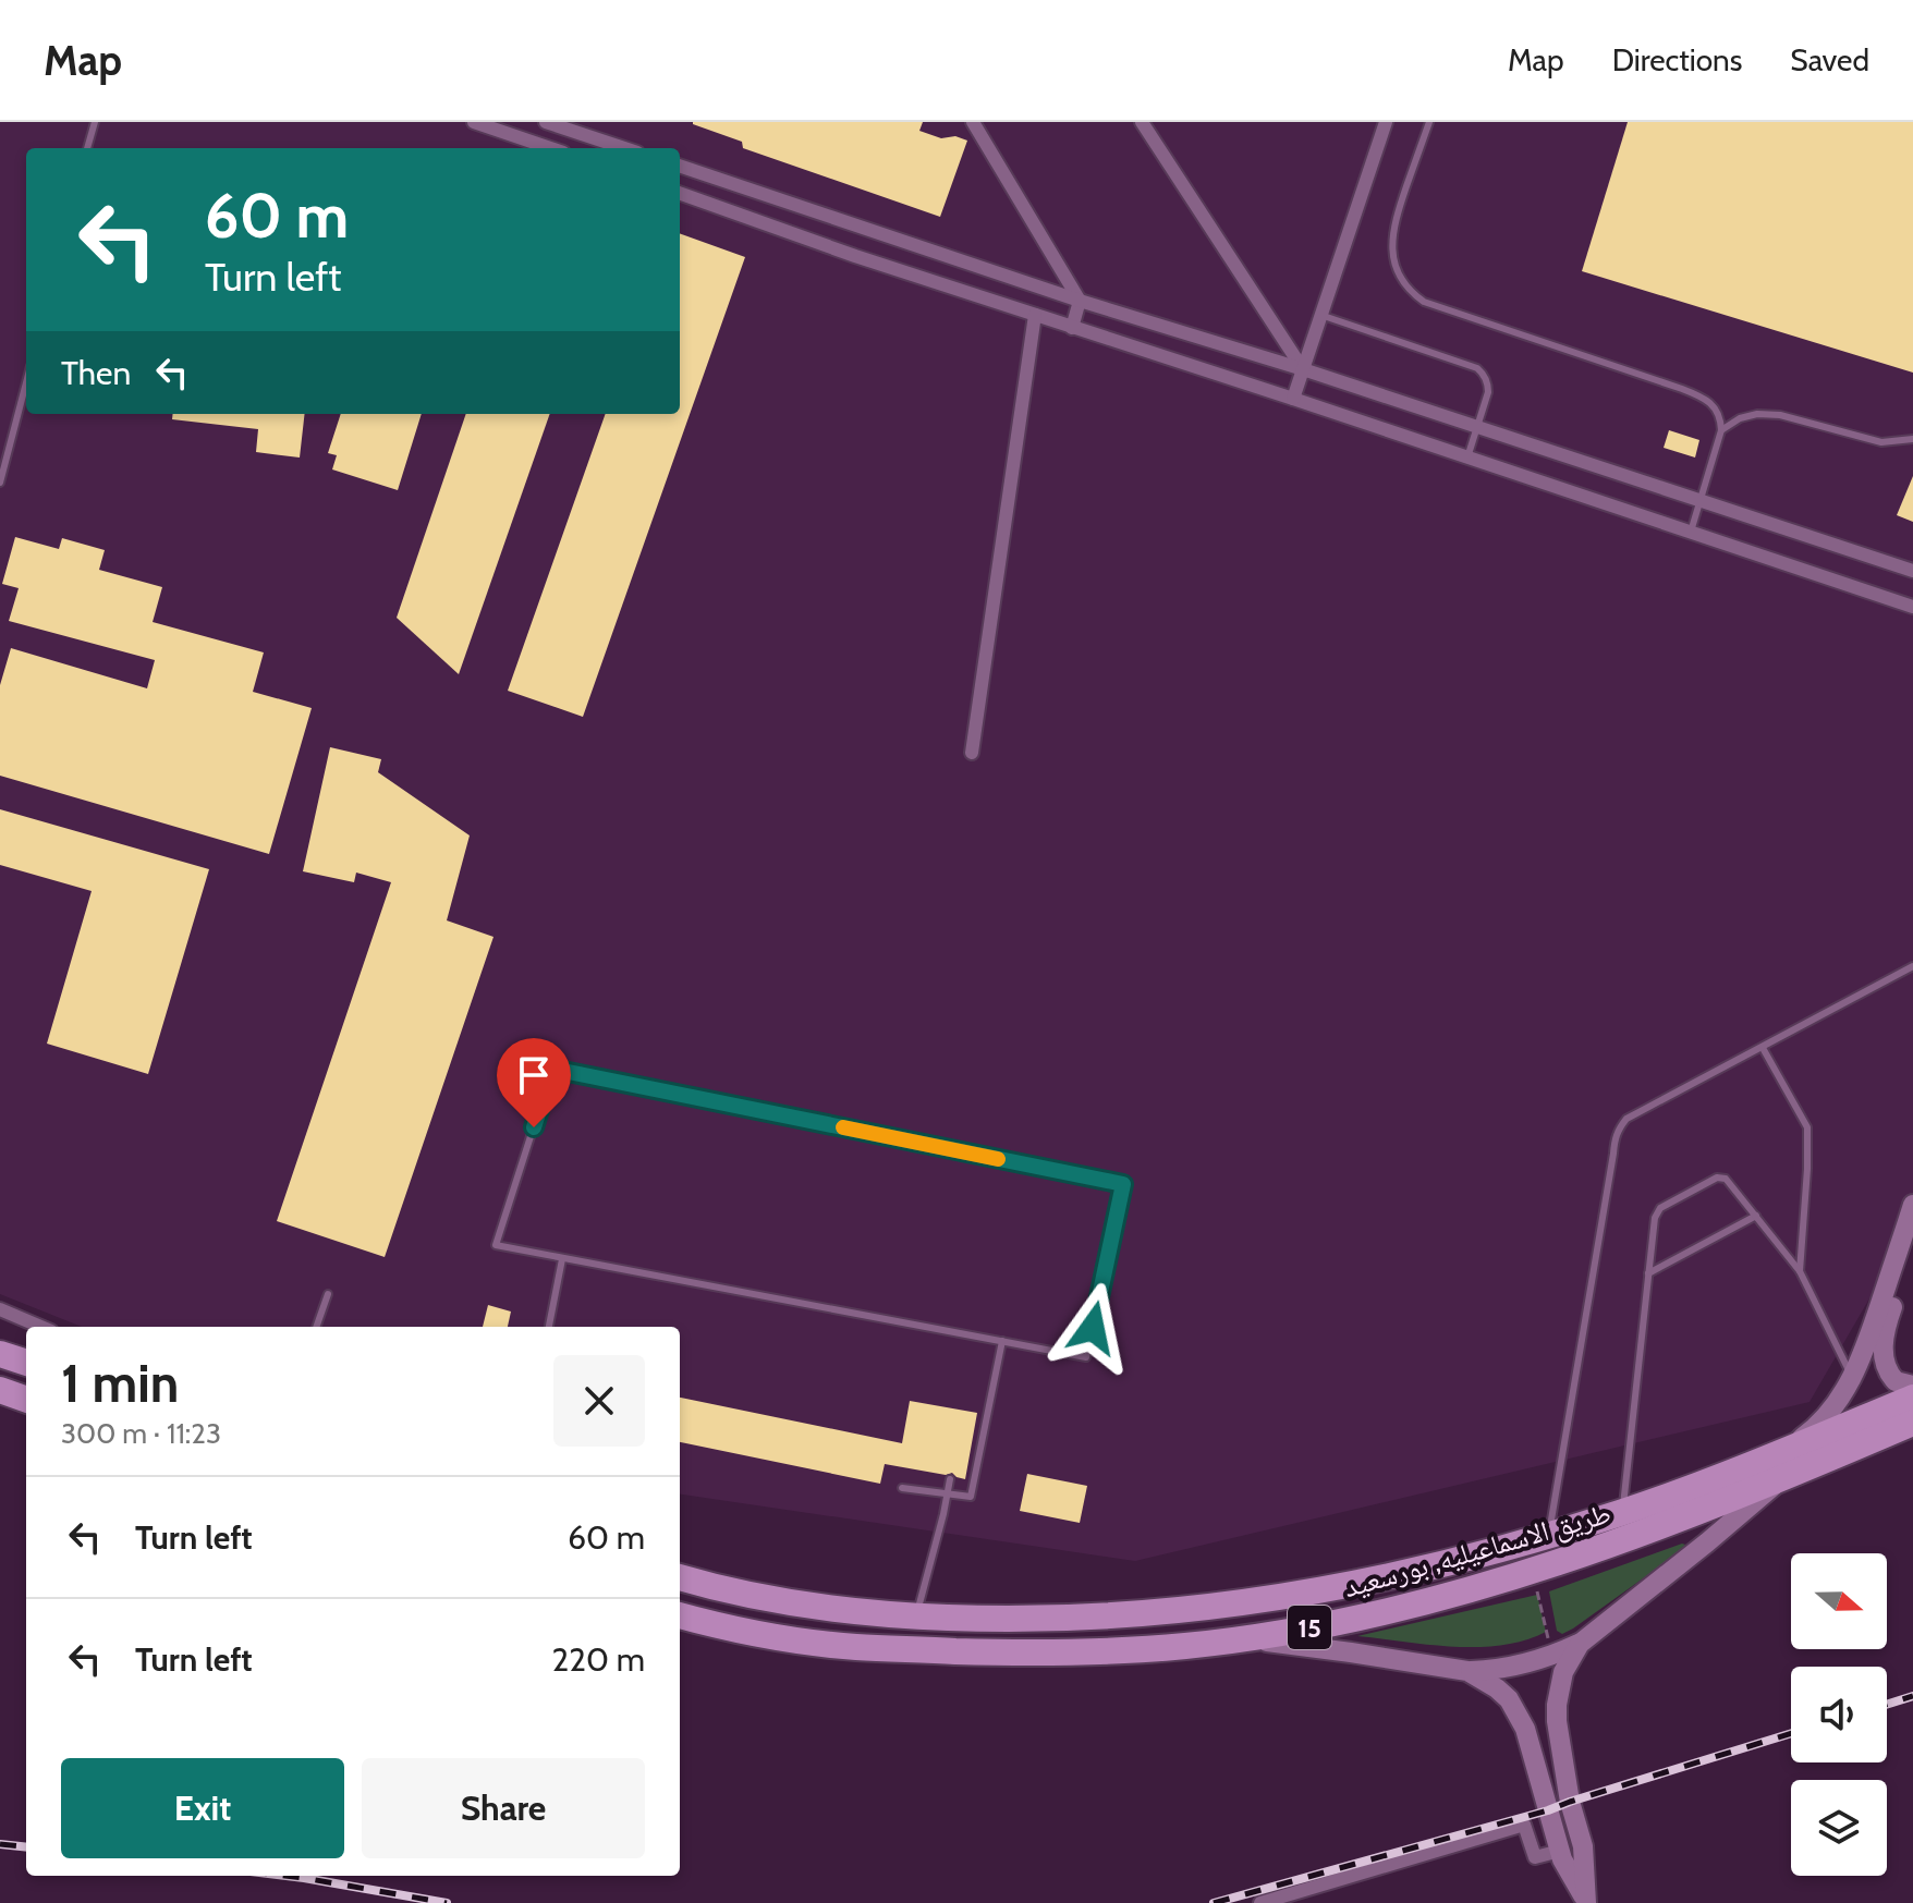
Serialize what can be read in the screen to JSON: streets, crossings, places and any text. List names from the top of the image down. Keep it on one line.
{"streets":{"highway":["طريق الاسماعيليه, بورسعيد","15"]},"north":"right","page":{"header":"Map","nav":["Map","Directions","Saved"],"turn":["60 m","Turn left"],"then":"Then","heading":["1 min","300 m · 11:23"],"list":[{"name":"Turn left","value":"60 m"},{"name":"Turn left","value":"220 m"}],"buttons":["Exit","Share"]}}
